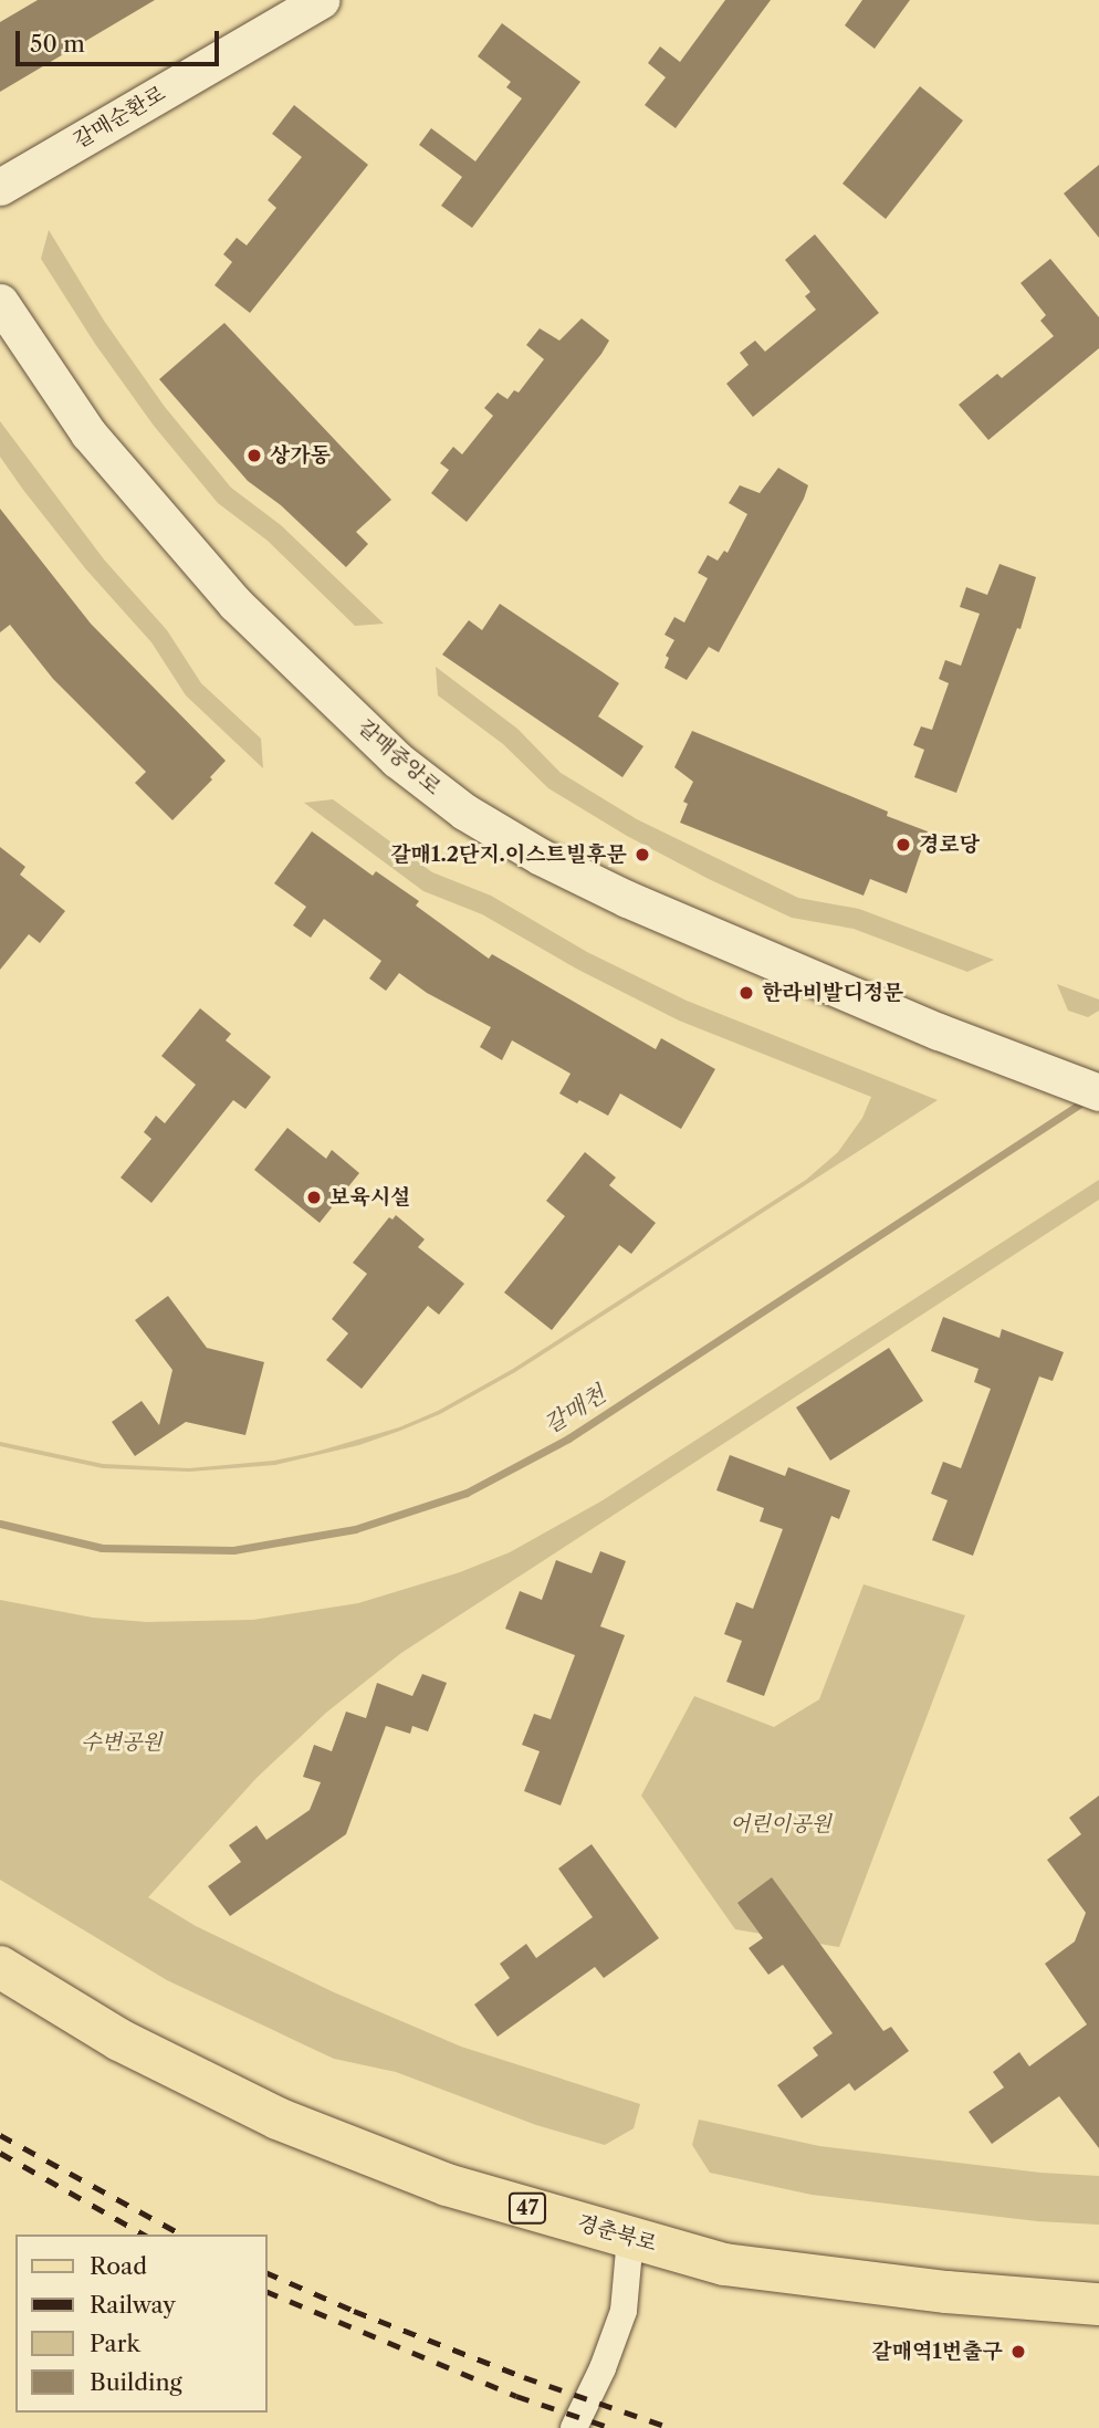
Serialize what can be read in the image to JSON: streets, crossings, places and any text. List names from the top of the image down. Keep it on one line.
{"streets":{"main road":["47","경춘북로"],"street":["갈매순환로","갈매중앙로"]},"water":["갈매천"],"parks":["수변공원","어린이공원"],"places":["상가동","경로당","갈매1.2단지.이스트빌후문","한라비발디정문","보육시설","갈매역1번출구"],"legend":["Road","Railway","Park","Building"],"scale_bar":"50 m"}
